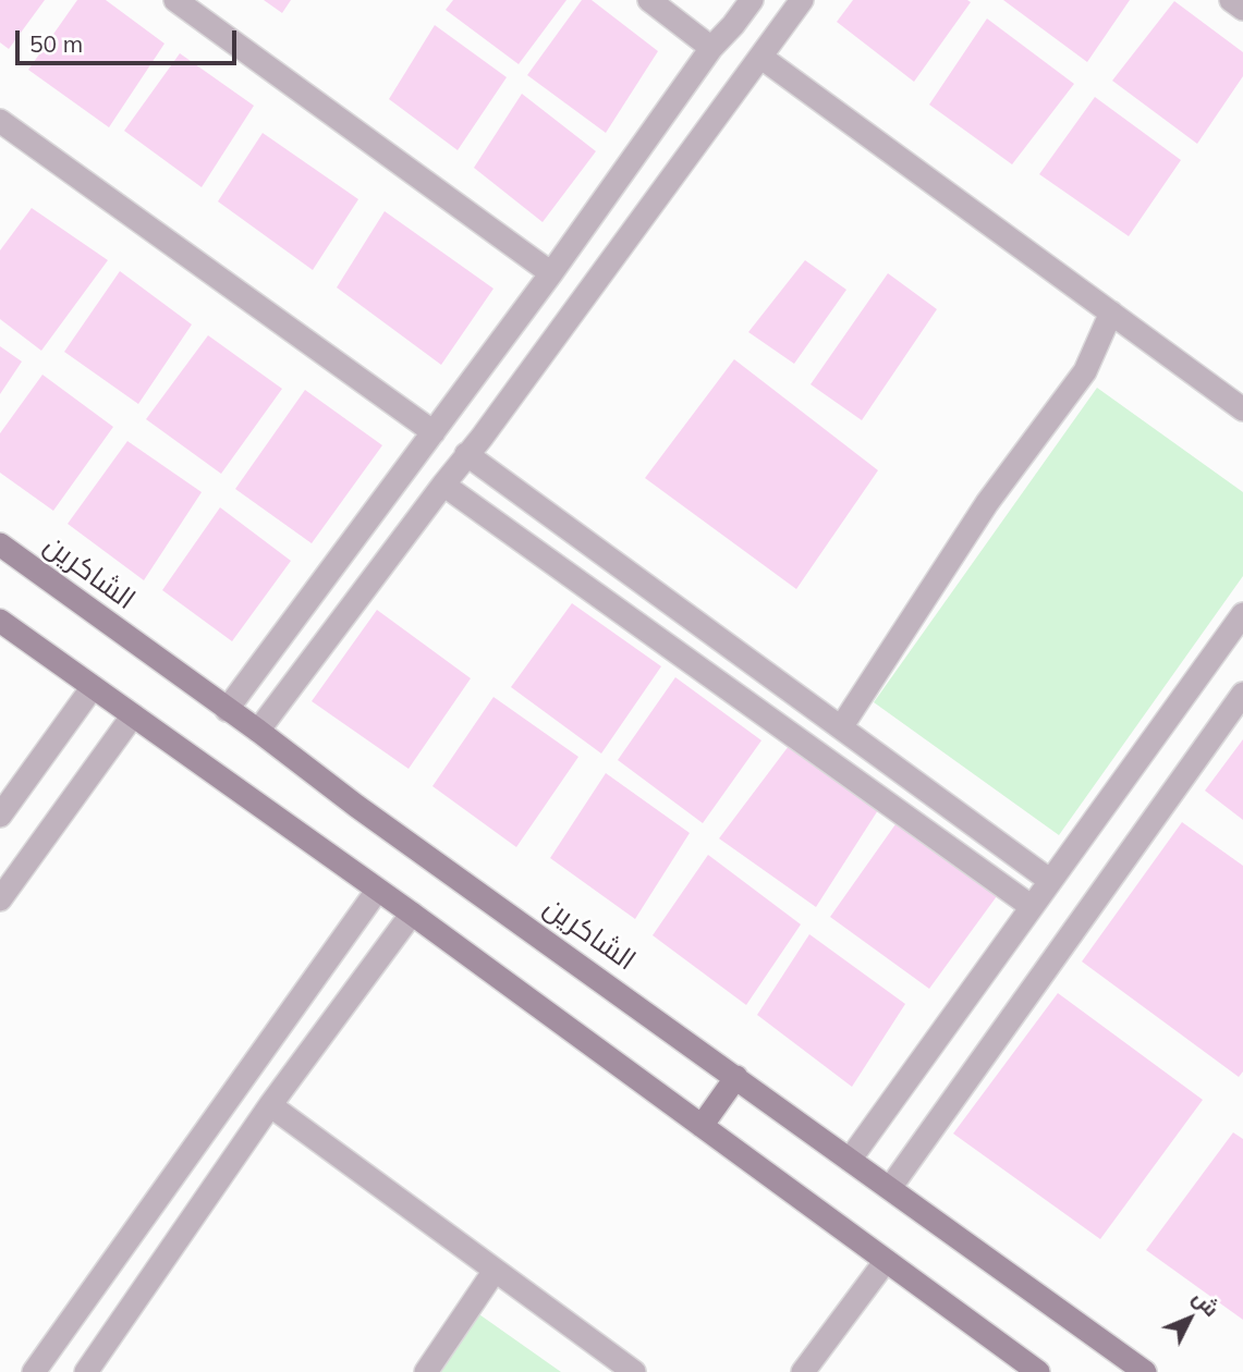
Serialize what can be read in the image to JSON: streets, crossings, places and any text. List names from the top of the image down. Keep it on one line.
{"streets":{"street":["الشاكرين"]},"scale_bar":"50 m","north":"top right"}
